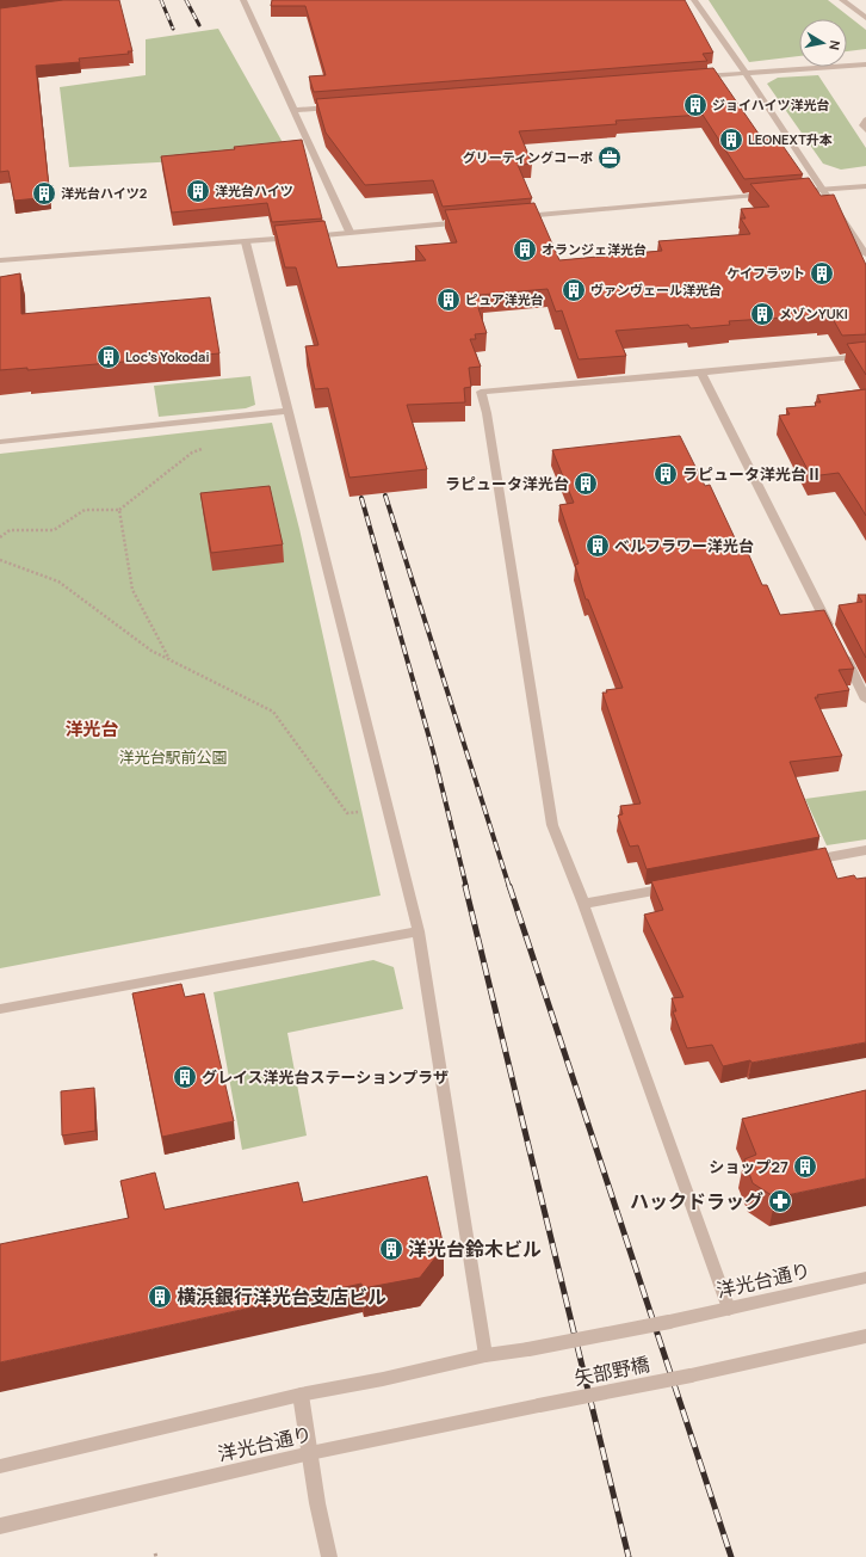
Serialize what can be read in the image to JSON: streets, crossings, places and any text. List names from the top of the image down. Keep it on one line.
{"streets":{"street":["洋光台通り","矢部野橋"]},"crossings":[["洋光台通り","矢部野橋"]],"districts":["洋光台"],"parks":["洋光台駅前公園"],"places":{"building":["ジョイハイツ洋光台","LEONEXT升本","洋光台ハイツ","洋光台ハイツ2","オランジェ洋光台","ケイフラット","ヴァンヴェール洋光台","ピュア洋光台","メゾンYUKI","Loc's Yokodai","ラピュータ洋光台Ⅱ","ラピュータ洋光台","ベルフラワー洋光台","グレイス洋光台ステーションプラザ","ショップ27","洋光台鈴木ビル","横浜銀行洋光台支店ビル"],"office":["グリーティングコーポ"],"pharmacy":["ハックドラッグ"]},"north":"right"}
